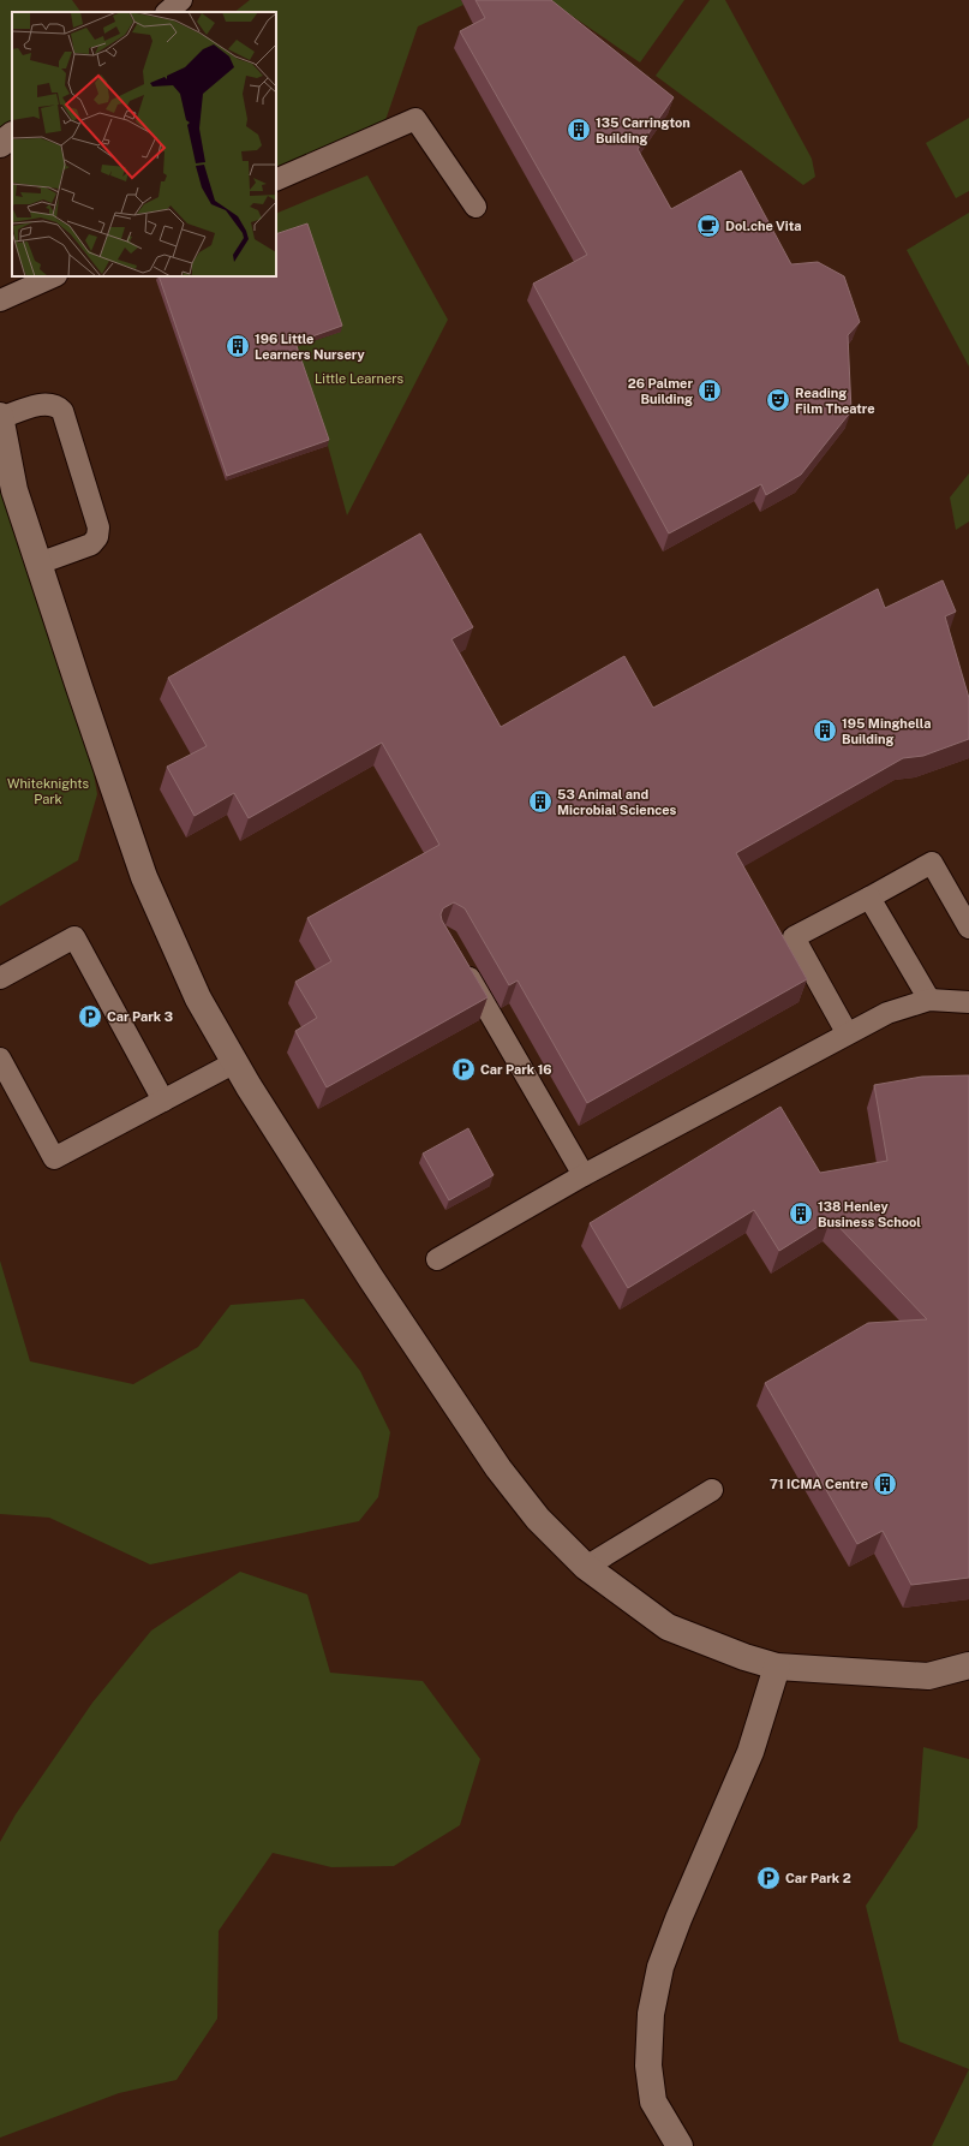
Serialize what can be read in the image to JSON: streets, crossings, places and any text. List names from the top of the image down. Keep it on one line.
{"parks":["Little Learners","Whiteknights Park"],"places":{"building":["135 Carrington Building","196 Little Learners Nursery","26 Palmer Building","195 Minghella Building","53 Animal and Microbial Sciences","138 Henley Business School","71 ICMA Centre"],"cafe":["Dol.che Vita"],"theatre":["Reading Film Theatre"],"parking":["Car Park 3","Car Park 16","Car Park 2"]}}
